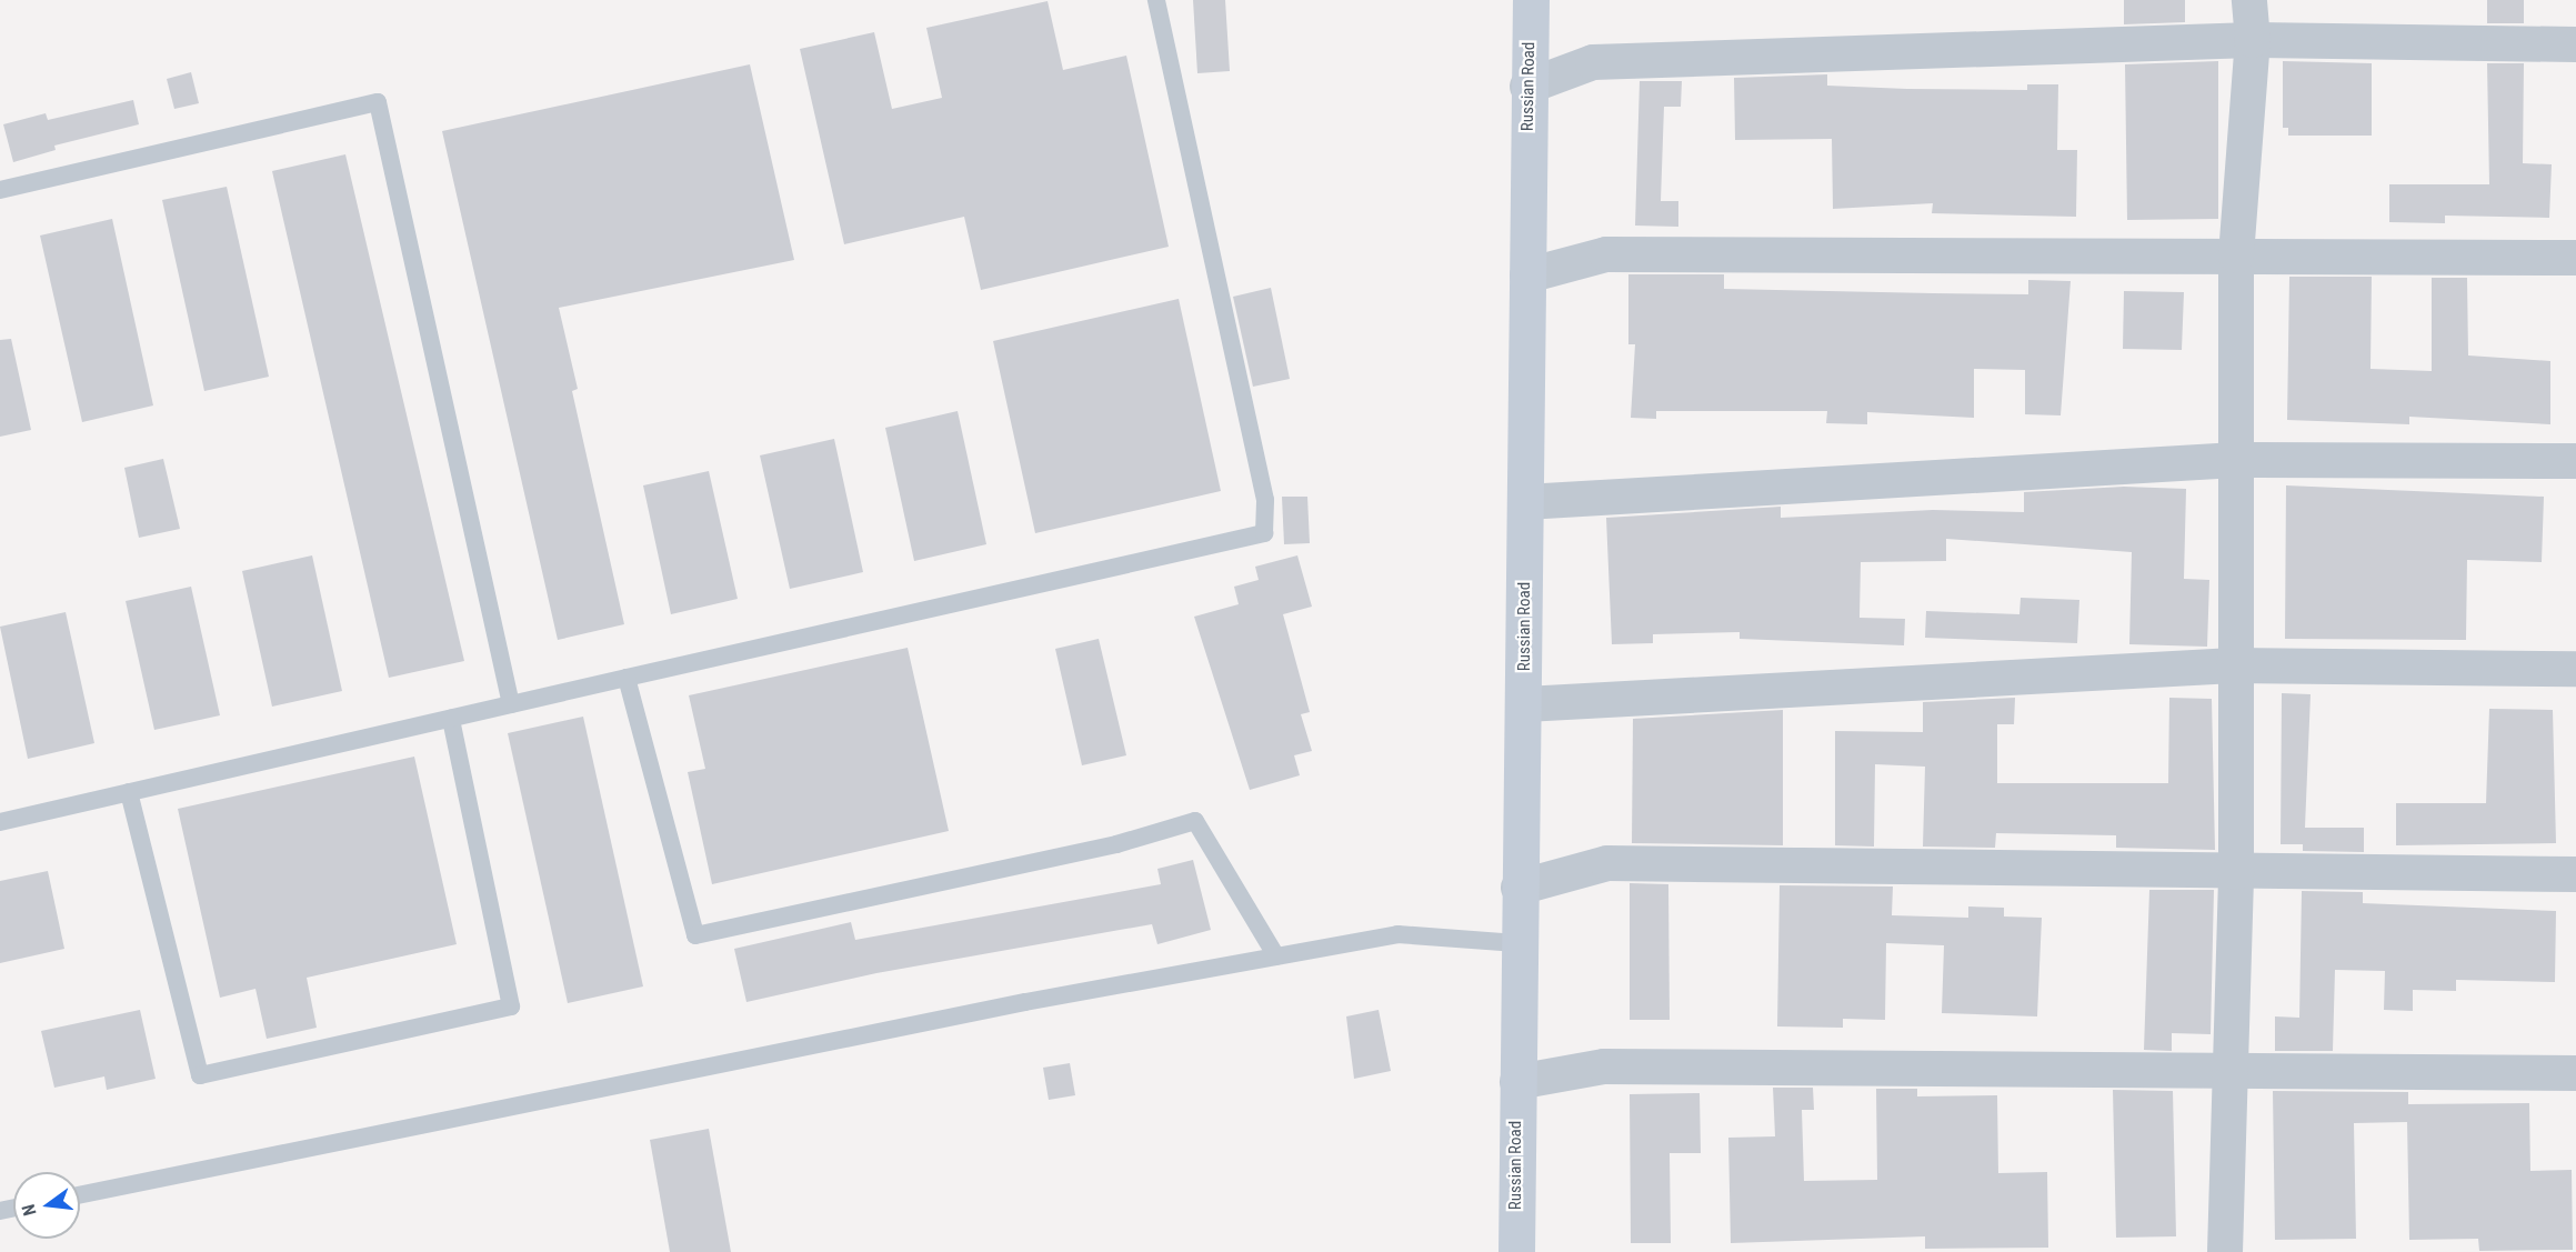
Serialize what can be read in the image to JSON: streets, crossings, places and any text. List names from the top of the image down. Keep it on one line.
{"streets":{"main road":["Russian Road"]},"north":"left"}
